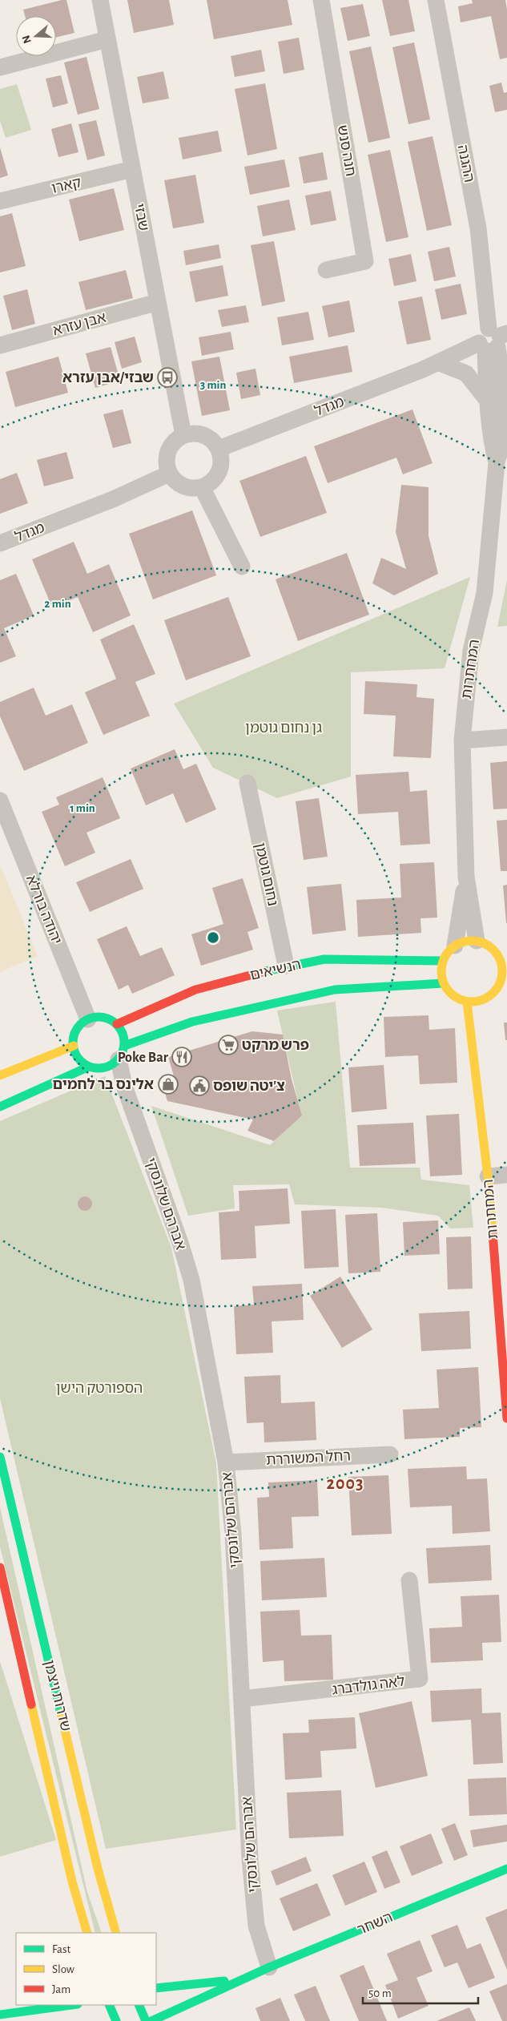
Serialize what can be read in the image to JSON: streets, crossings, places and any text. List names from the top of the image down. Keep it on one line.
{"streets":{"street":["חנה סנש","ההגנה","קארו","שבזי","אבן עזרא","מגדל","המחתרות","נחום גוטמן","יהודה בורלא","הנשיאים","אברהם שלונסקי","רחל המשוררת","לאה גולדברג","שדרות ויצמן","השחר"]},"crossings":[["ההגנה","מגדל"],["ההגנה","המחתרות"],["קארו","שבזי"],["שבזי","אבן עזרא"],["שבזי","מגדל"],["מגדל","המחתרות"],["המחתרות","הנשיאים"],["נחום גוטמן","הנשיאים"],["יהודה בורלא","הנשיאים"],["יהודה בורלא","אברהם שלונסקי"],["הנשיאים","אברהם שלונסקי"],["אברהם שלונסקי","רחל המשוררת"],["אברהם שלונסקי","לאה גולדברג"],["אברהם שלונסקי","השחר"]],"districts":["2003"],"parks":["גן נחום גוטמן","הספורטק הישן"],"places":{"bus stop":["שבזי/אבן עזרא"],"supermarket":["פרש מרקט"],"restaurant":["Poke Bar"],"shop":["אלינס בר לחמים"],"public building":["צ'יטה שופס"]},"legend":["Fast","Slow","Jam"],"scale_bar":"50 m","north":"left","rings":["3 min","2 min","1 min"]}
